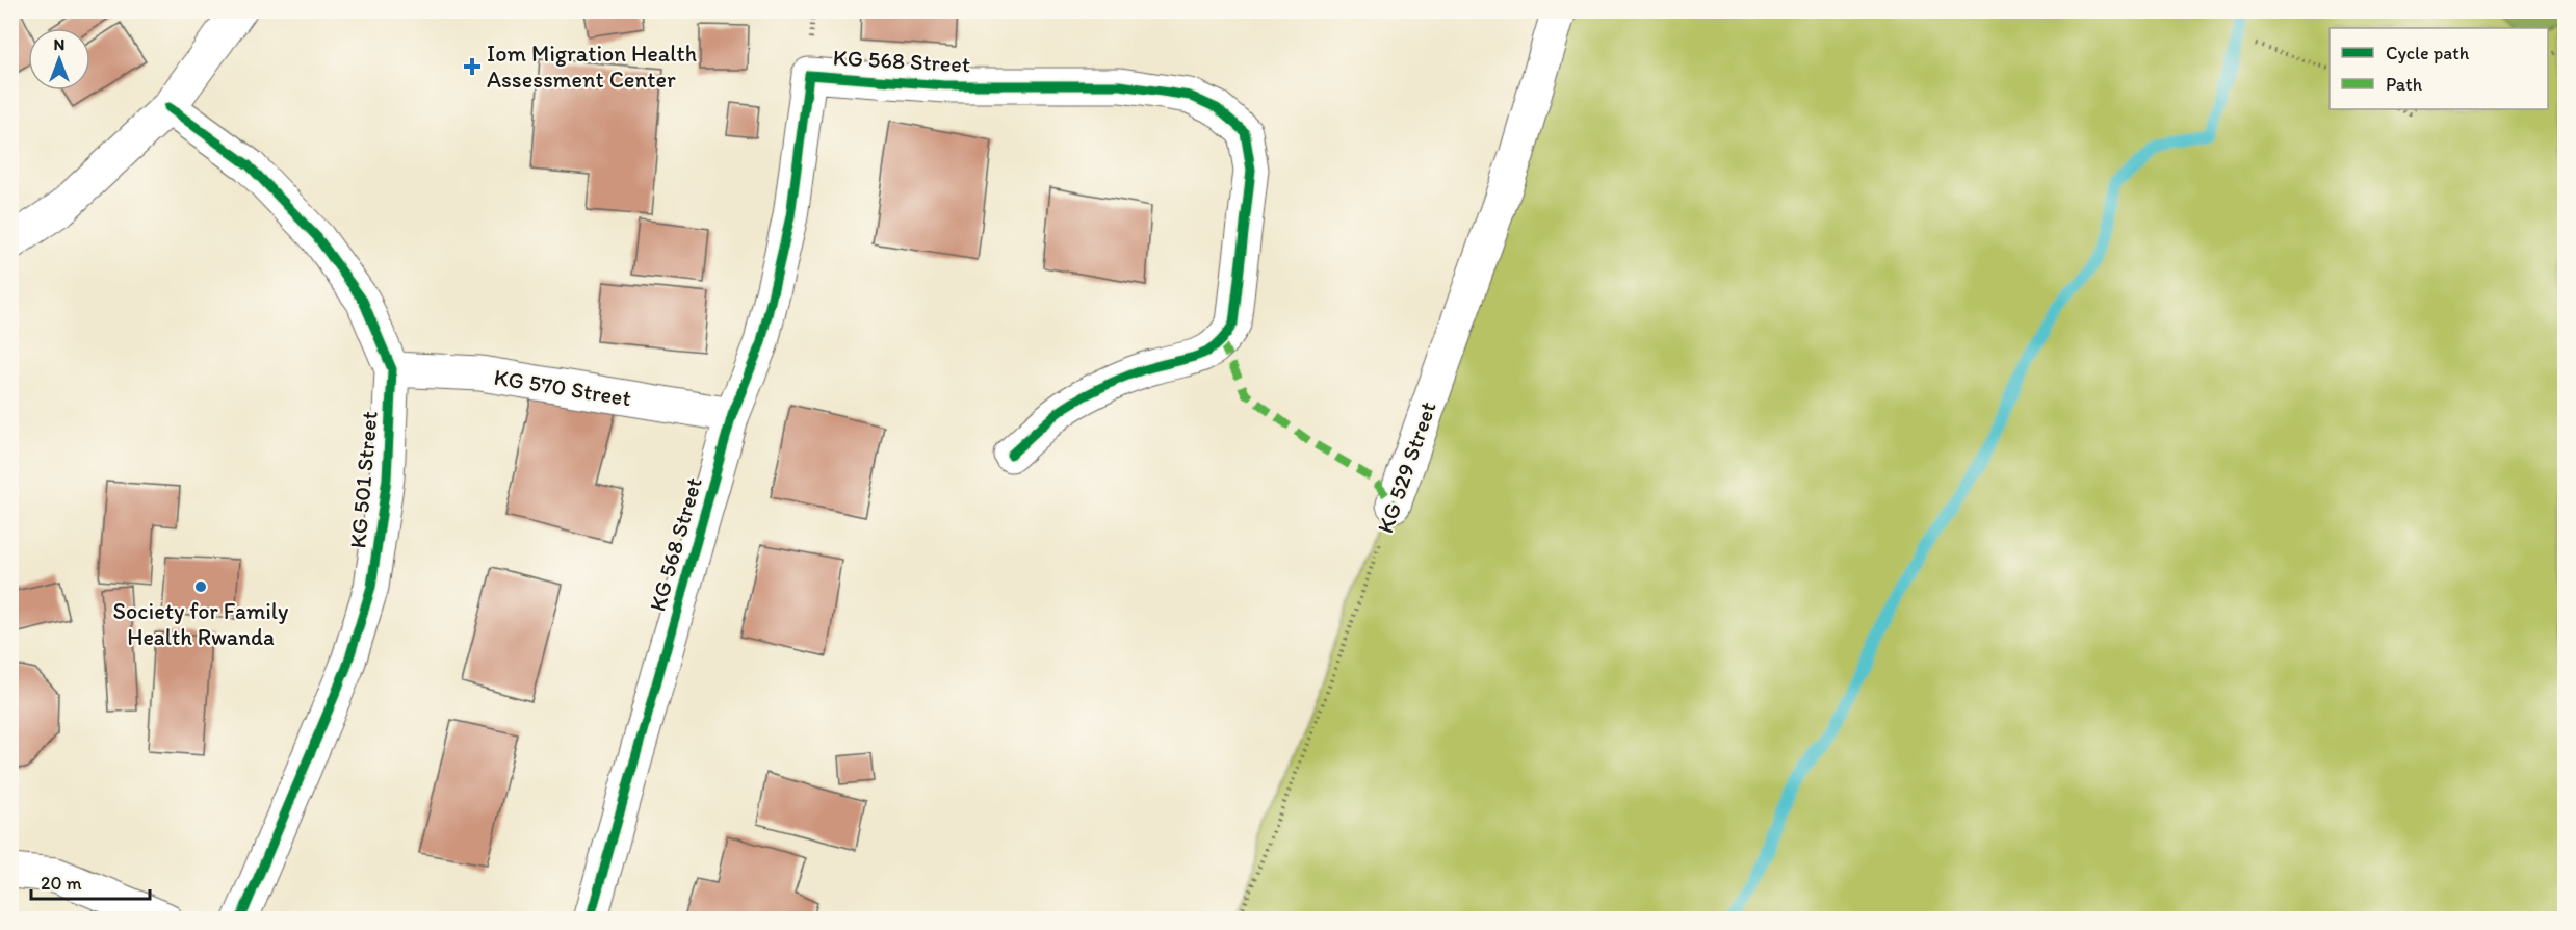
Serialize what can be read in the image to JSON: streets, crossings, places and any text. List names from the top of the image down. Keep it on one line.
{"streets":{"street":["KG 568 Street","KG 570 Street","KG 529 Street","KG 501 Street"]},"crossings":[["KG 568 Street","KG 570 Street"],["KG 570 Street","KG 501 Street"]],"places":{"health":["Iom Migration Health Assessment Center"],"other":["Society for Family Health Rwanda"]},"legend":["Cycle path","Path"],"scale_bar":"20 m","north":"top"}
